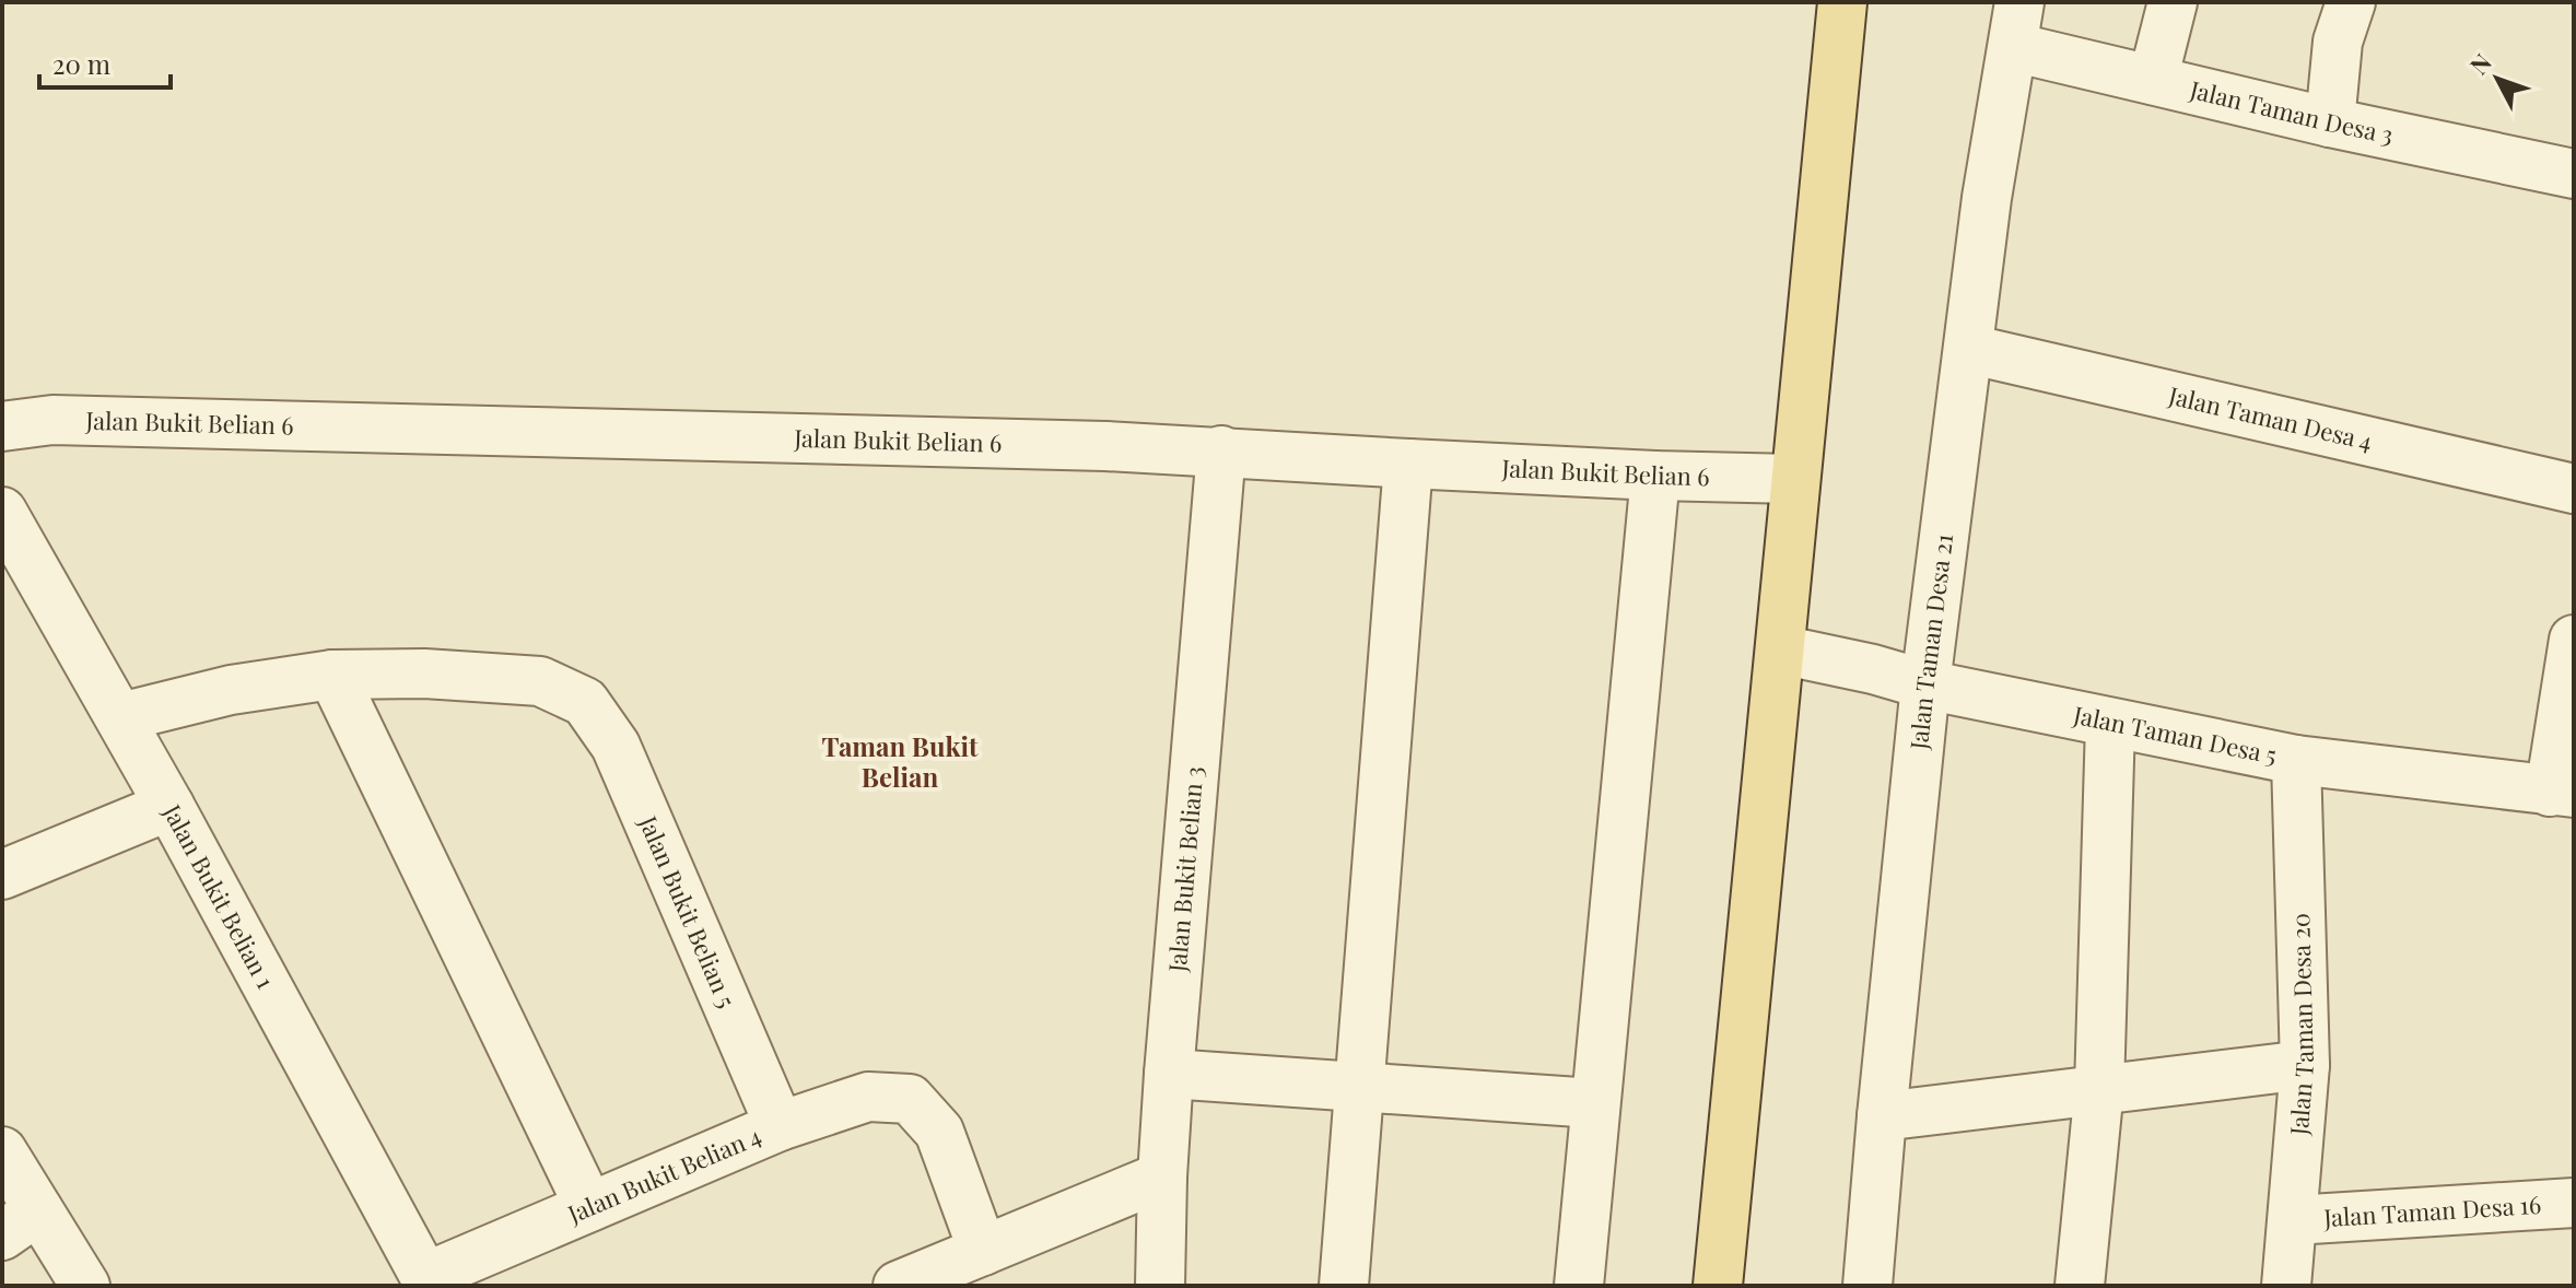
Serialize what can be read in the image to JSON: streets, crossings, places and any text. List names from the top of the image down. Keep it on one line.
{"streets":{"street":["Jalan Taman Desa 3","Jalan Taman Desa 4","Jalan Bukit Belian 6","Jalan Taman Desa 21","Jalan Taman Desa 5","Jalan Bukit Belian 3","Jalan Bukit Belian 1","Jalan Bukit Belian 5","Jalan Taman Desa 20","Jalan Bukit Belian 4","Jalan Taman Desa 16"]},"crossings":[["Jalan Taman Desa 3","Jalan Taman Desa 21"],["Jalan Taman Desa 4","Jalan Taman Desa 21"],["Jalan Bukit Belian 6","Jalan Bukit Belian 3"],["Jalan Taman Desa 21","Jalan Taman Desa 5"],["Jalan Taman Desa 5","Jalan Taman Desa 20"],["Jalan Bukit Belian 1","Jalan Bukit Belian 4"],["Jalan Bukit Belian 5","Jalan Bukit Belian 4"],["Jalan Taman Desa 20","Jalan Taman Desa 16"]],"districts":["Taman Bukit Belian"],"scale_bar":"20 m","north":"top left"}
